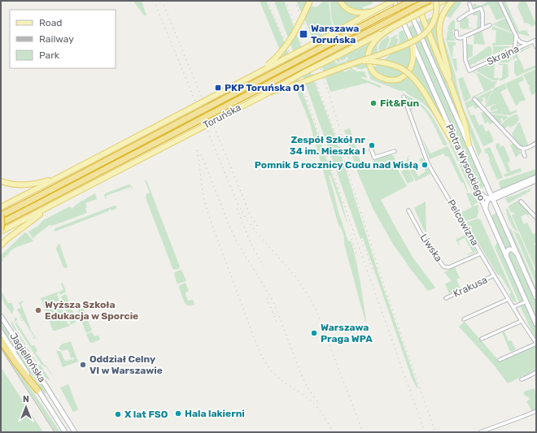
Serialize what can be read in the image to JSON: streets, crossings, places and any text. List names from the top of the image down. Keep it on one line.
{"streets":{"highway":["Toruńska"],"main road":["Piotra Wysockiego","Jagiellońska"],"street":["Skrajna","Pelcowizna","Liwska","Krakusa"]},"crossings":[["Pelcowizna","Liwska"],["Pelcowizna","Krakusa"]],"places":{"transit":["Warszawa Toruńska","PKP Toruńska 01"],"other":["Fit&Fun","Zespół Szkół nr 34 im. Mieszka I","Pomnik 5 rocznicy Cudu nad Wisłą","Wyższa Szkoła Edukacja w Sporcie","Warszawa Praga WPA","Oddział Celny VI w Warszawie","Hala lakierni","X lat FSO"]},"legend":["Road","Railway","Park"],"north":"top"}
